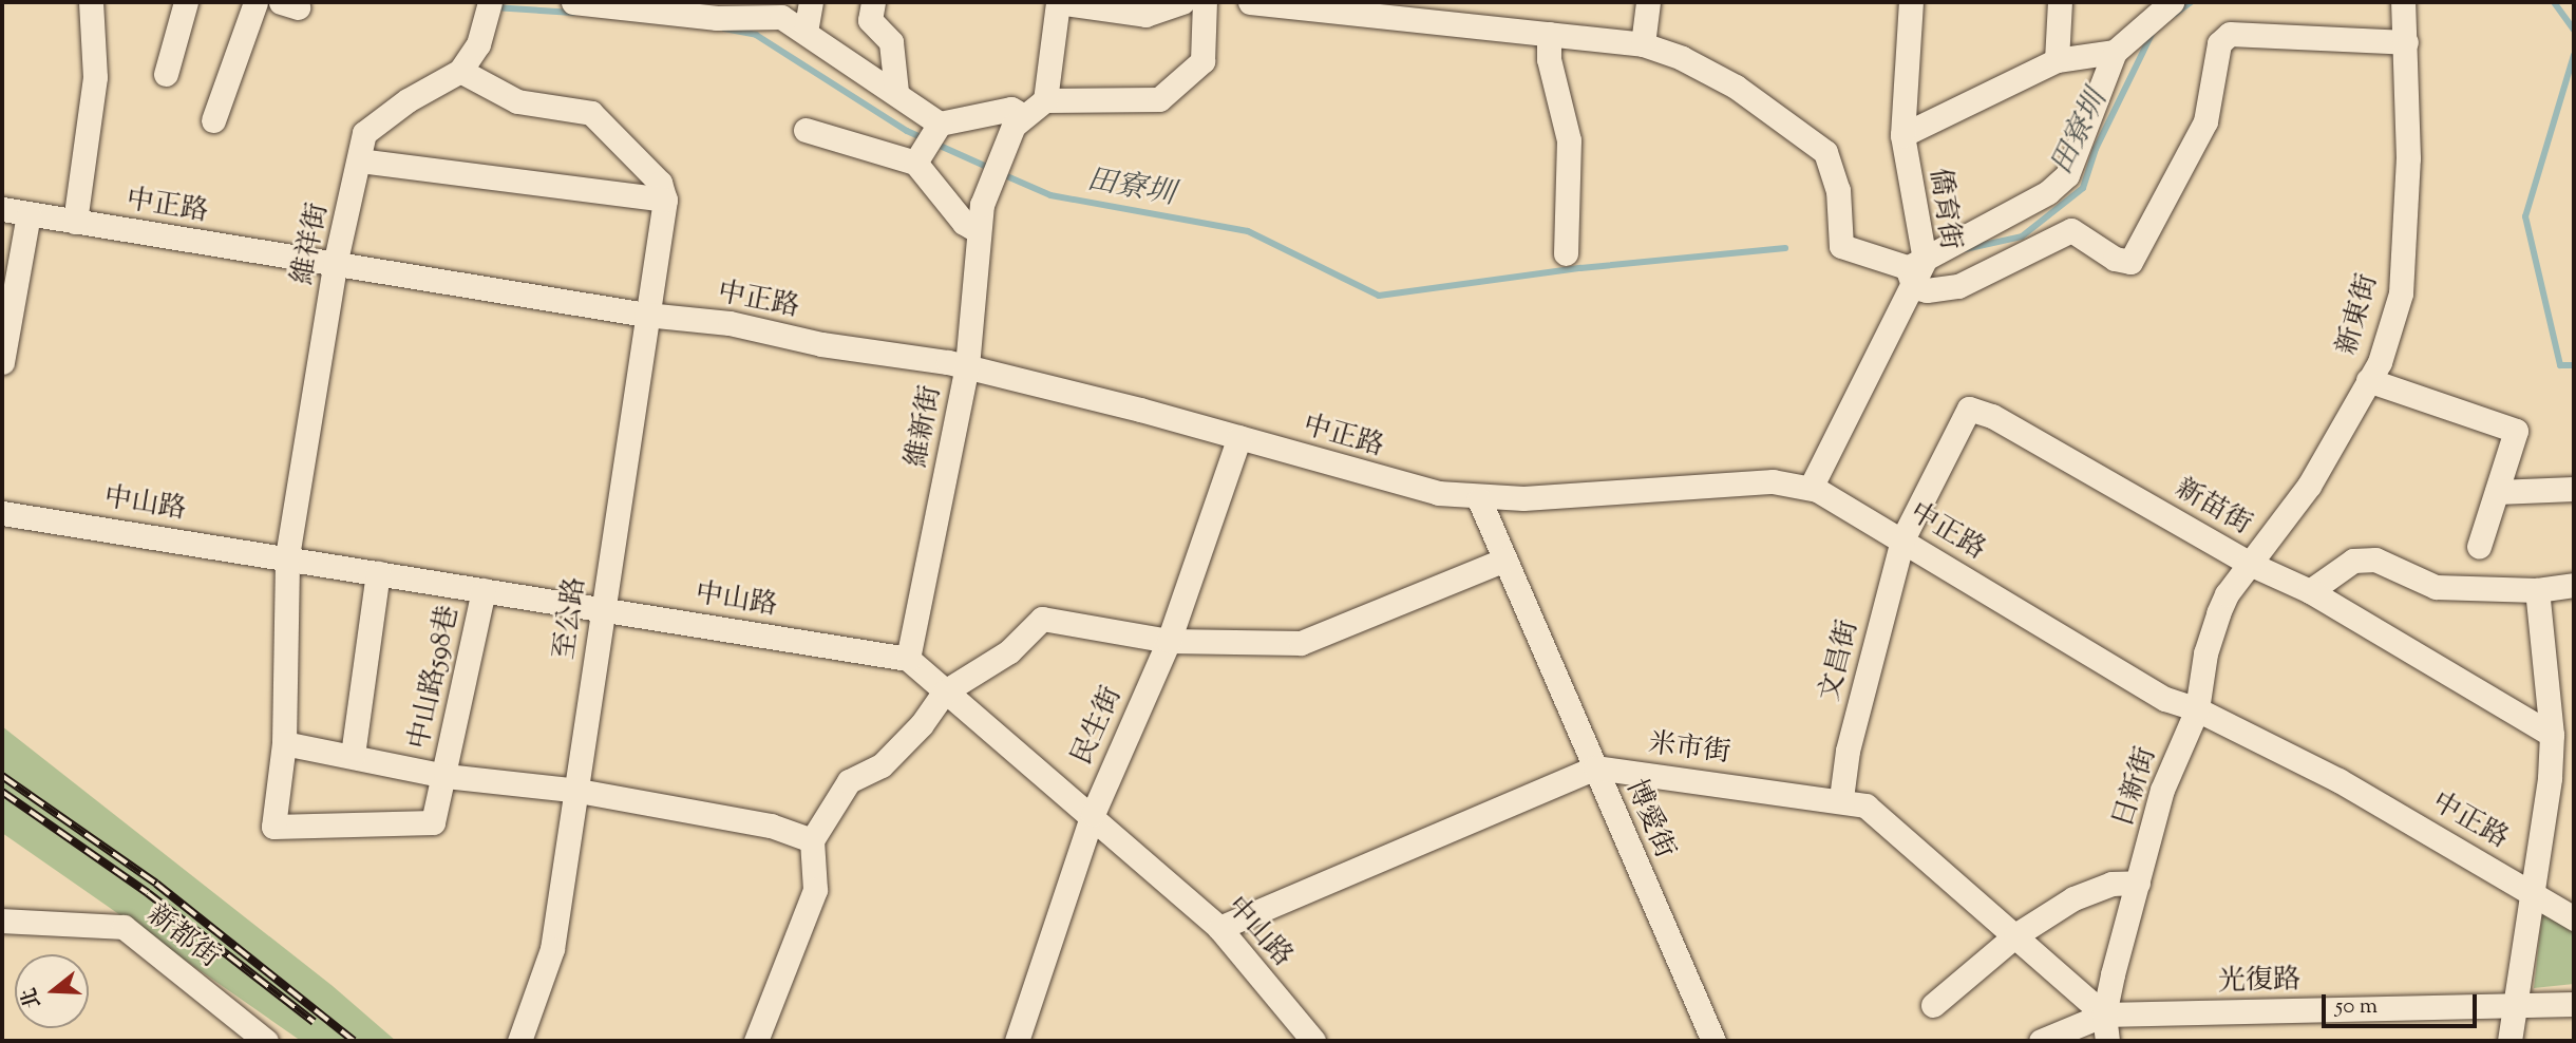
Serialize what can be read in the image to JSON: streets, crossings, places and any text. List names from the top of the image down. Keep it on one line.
{"streets":{"street":["中正路","僑育街","維祥街","新東街","維新街","中山路","新苗街","至公路","文昌街","中山路598巷","民生街","米市街","日新街","博愛街","新都街","光復路"]},"crossings":[["中正路","僑育街"],["中正路","維祥街"],["中正路","維新街"],["中正路","新苗街"],["中正路","至公路"],["中正路","文昌街"],["中正路","民生街"],["中正路","日新街"],["中正路","博愛街"],["維祥街","中山路"],["維祥街","中山路598巷"],["新東街","新苗街"],["新東街","日新街"],["維新街","中山路"],["中山路","至公路"],["中山路","中山路598巷"],["中山路","民生街"],["新苗街","文昌街"],["新苗街","日新街"],["文昌街","米市街"],["米市街","日新街"],["米市街","博愛街"],["米市街","光復路"],["日新街","光復路"]],"water":["田寮圳"],"scale_bar":"50 m","north":"left"}
